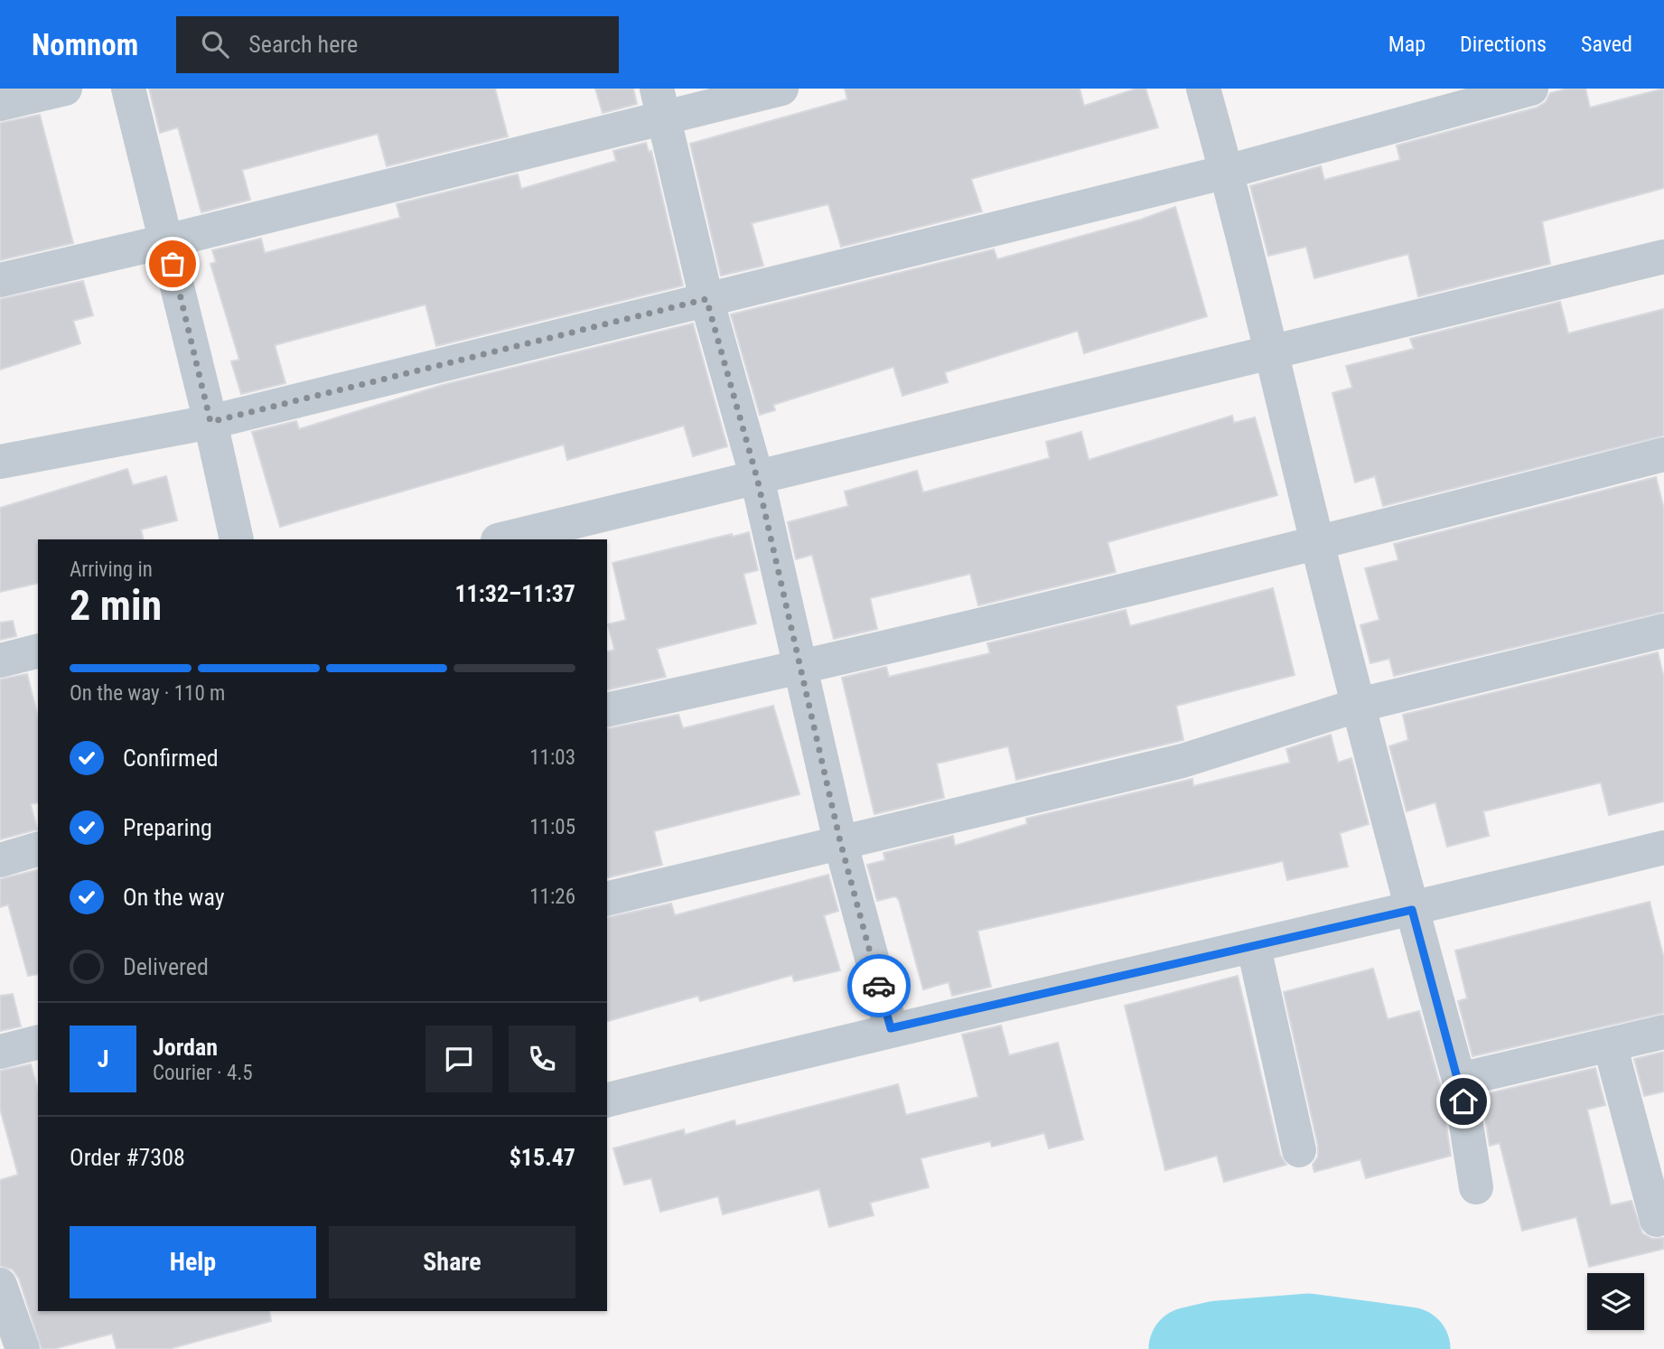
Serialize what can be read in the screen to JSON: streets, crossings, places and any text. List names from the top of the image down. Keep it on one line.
{"page":{"header":"Nomnom","search":"Search here","nav":["Map","Directions","Saved"],"heading":["2 min","Arriving in","11:32–11:37"],"panel":["Jordan","Courier · 4.5","Order #7308","$15.47"],"bar":"On the way · 110 m","list":[["Confirmed","11:03"],["Preparing","11:05"],["On the way","11:26"],"Delivered"],"round":"J","buttons":["Help","Share"]}}
